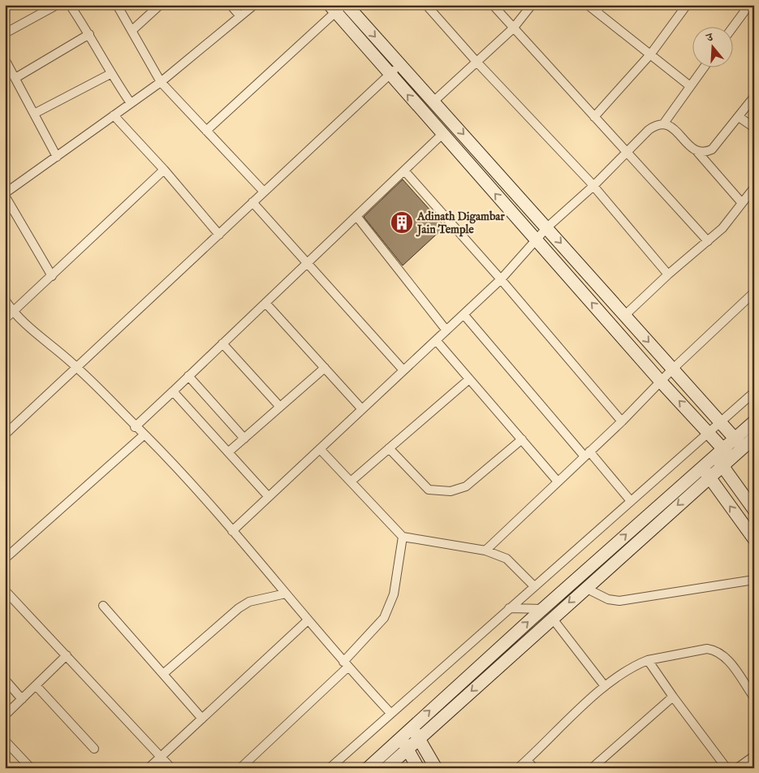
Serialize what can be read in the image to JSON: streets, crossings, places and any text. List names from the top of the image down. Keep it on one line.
{"places":{"building":["Adinath Digambar Jain Temple"]},"north":"top"}
